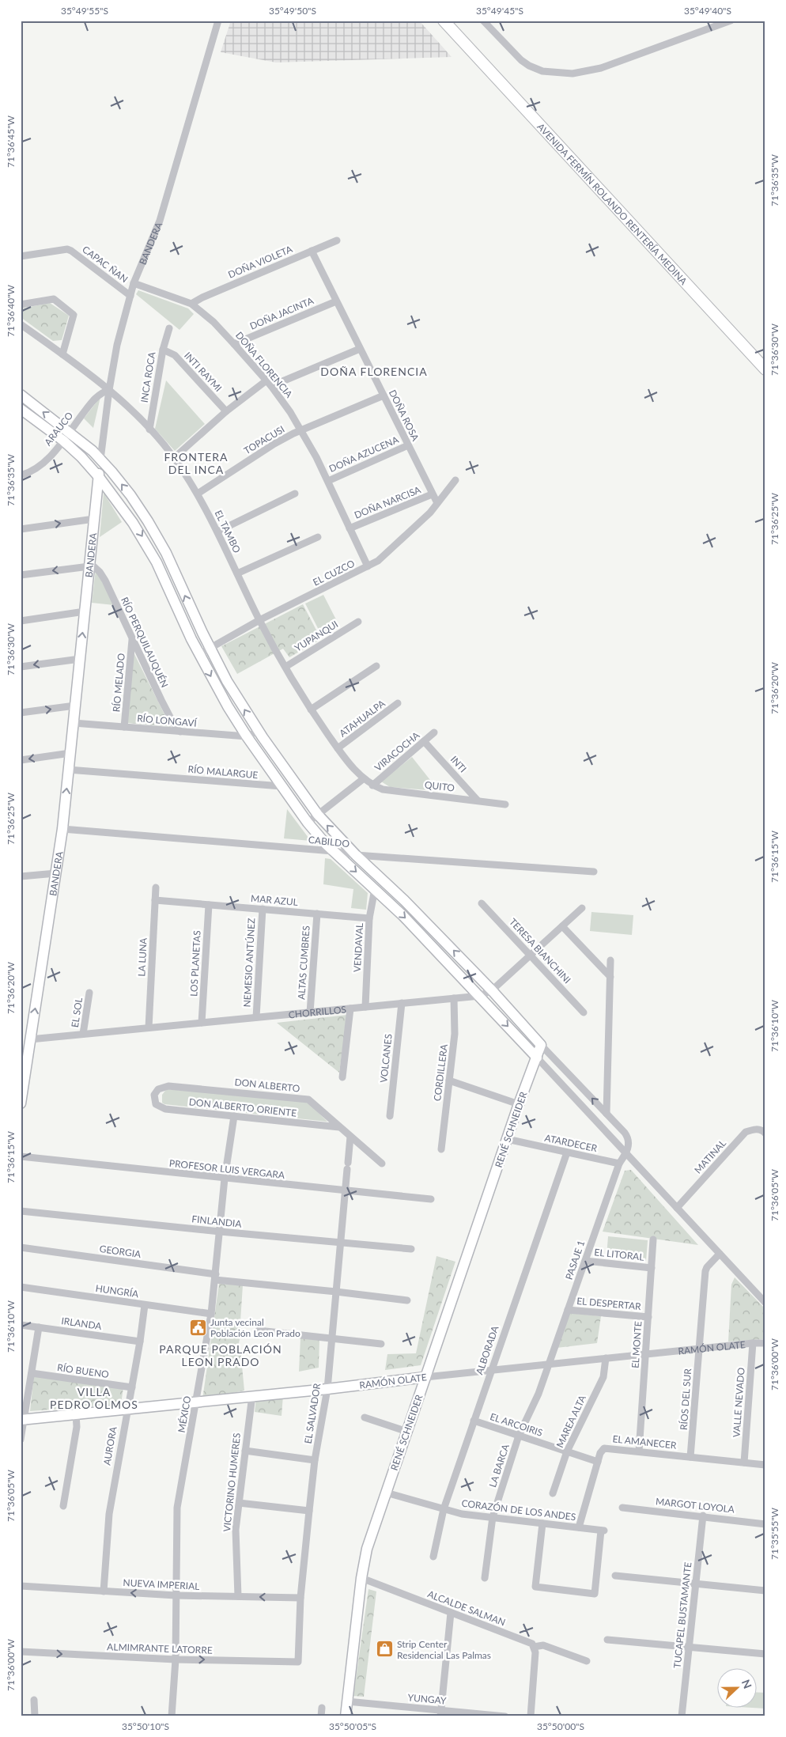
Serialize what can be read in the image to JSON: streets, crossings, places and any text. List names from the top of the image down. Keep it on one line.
{"streets":{"main road":["AVENIDA FERMÍN ROLANDO RENTERÍA MEDINA"],"street":["BANDERA","DOÑA VIOLETA","CAPAC ÑAN","DOÑA JACINTA","DOÑA FLORENCIA","INTI RAYMI","INCA ROCA","DOÑA ROSA","ARAUCO","TOPACUSI","DOÑA AZUCENA","DOÑA NARCISA","EL TAMBO","EL CUZCO","YUPANQUI","RÍO PERQUILAUQUÉN","RÍO MELADO","ATAHUALPA","RÍO LONGAVÍ","VIRACOCHA","INTI","RÍO MALARGUE","QUITO","CABILDO","MAR AZUL","VENDAVAL","TERESA BIANCHINI","LA LUNA","NEMESIO ANTÚNEZ","ALTAS CUMBRES","LOS PLANETAS","CHORRILLOS","EL SOL","VOLCANES","CORDILLERA","DON ALBERTO","DON ALBERTO ORIENTE","RENÉ SCHNEIDER","ATARDECER","MATINAL","PROFESOR LUIS VERGARA","FINLANDIA","GEORGIA","EL LITORAL","PASAJE 1","HUNGRÍA","EL DESPERTAR","IRLANDA","EL MONTE","RAMÓN OLATE","ALBORADA","RÍO BUENO","RÍOS DEL SUR","VALLE NEVADO","EL SALVADOR","MÉXICO","MAREA ALTA","EL ARCOIRIS","EL AMANECER","AURORA","LA BARCA","VICTORINO HUMERES","MARGOT LOYOLA","CORAZÓN DE LOS ANDES","NUEVA IMPERIAL","ALCALDE SALMAN","TUCAPEL BUSTAMANTE","ALMIMRANTE LATORRE","YUNGAY"]},"crossings":[["BANDERA","CAPAC ÑAN"],["BANDERA","DOÑA FLORENCIA"],["BANDERA","ARAUCO"],["BANDERA","EL TAMBO"],["BANDERA","RÍO PERQUILAUQUÉN"],["BANDERA","RÍO LONGAVÍ"],["BANDERA","RÍO MALARGUE"],["BANDERA","CABILDO"],["BANDERA","CHORRILLOS"],["DOÑA VIOLETA","DOÑA FLORENCIA"],["DOÑA VIOLETA","DOÑA ROSA"],["DOÑA JACINTA","DOÑA FLORENCIA"],["DOÑA JACINTA","DOÑA ROSA"],["DOÑA FLORENCIA","TOPACUSI"],["DOÑA FLORENCIA","DOÑA AZUCENA"],["DOÑA FLORENCIA","DOÑA NARCISA"],["DOÑA FLORENCIA","EL CUZCO"],["INTI RAYMI","INCA ROCA"],["INCA ROCA","EL TAMBO"],["DOÑA ROSA","TOPACUSI"],["DOÑA ROSA","DOÑA AZUCENA"],["DOÑA ROSA","DOÑA NARCISA"],["DOÑA ROSA","EL CUZCO"],["ARAUCO","EL TAMBO"],["TOPACUSI","EL TAMBO"],["EL TAMBO","EL CUZCO"],["EL TAMBO","YUPANQUI"],["EL TAMBO","ATAHUALPA"],["EL TAMBO","VIRACOCHA"],["EL TAMBO","QUITO"],["RÍO PERQUILAUQUÉN","RÍO MELADO"],["RÍO PERQUILAUQUÉN","RÍO LONGAVÍ"],["RÍO MELADO","RÍO LONGAVÍ"],["VIRACOCHA","INTI"],["VIRACOCHA","QUITO"],["INTI","QUITO"],["MAR AZUL","VENDAVAL"],["MAR AZUL","LA LUNA"],["MAR AZUL","NEMESIO ANTÚNEZ"],["MAR AZUL","ALTAS CUMBRES"],["MAR AZUL","LOS PLANETAS"],["VENDAVAL","CHORRILLOS"],["TERESA BIANCHINI","CHORRILLOS"],["LA LUNA","CHORRILLOS"],["NEMESIO ANTÚNEZ","CHORRILLOS"],["ALTAS CUMBRES","CHORRILLOS"],["LOS PLANETAS","CHORRILLOS"],["CHORRILLOS","EL SOL"],["CHORRILLOS","VOLCANES"],["CHORRILLOS","CORDILLERA"],["DON ALBERTO","DON ALBERTO ORIENTE"],["DON ALBERTO","EL SALVADOR"],["DON ALBERTO ORIENTE","MÉXICO"],["RENÉ SCHNEIDER","ATARDECER"],["RENÉ SCHNEIDER","RAMÓN OLATE"],["RENÉ SCHNEIDER","CORAZÓN DE LOS ANDES"],["RENÉ SCHNEIDER","ALCALDE SALMAN"],["RENÉ SCHNEIDER","YUNGAY"],["ATARDECER","PASAJE 1"],["ATARDECER","ALBORADA"],["PROFESOR LUIS VERGARA","EL SALVADOR"],["PROFESOR LUIS VERGARA","MÉXICO"],["FINLANDIA","EL SALVADOR"],["FINLANDIA","MÉXICO"],["GEORGIA","EL SALVADOR"],["GEORGIA","MÉXICO"],["EL LITORAL","PASAJE 1"],["EL LITORAL","EL MONTE"],["PASAJE 1","EL DESPERTAR"],["PASAJE 1","RAMÓN OLATE"],["PASAJE 1","LA BARCA"],["HUNGRÍA","MÉXICO"],["HUNGRÍA","AURORA"],["EL DESPERTAR","EL MONTE"],["IRLANDA","AURORA"],["EL MONTE","RAMÓN OLATE"],["EL MONTE","EL AMANECER"],["RAMÓN OLATE","ALBORADA"],["RAMÓN OLATE","RÍOS DEL SUR"],["RAMÓN OLATE","VALLE NEVADO"],["RAMÓN OLATE","EL SALVADOR"],["RAMÓN OLATE","MÉXICO"],["RAMÓN OLATE","MAREA ALTA"],["RAMÓN OLATE","AURORA"],["RAMÓN OLATE","LA BARCA"],["RAMÓN OLATE","VICTORINO HUMERES"],["ALBORADA","EL ARCOIRIS"],["ALBORADA","CORAZÓN DE LOS ANDES"],["RÍO BUENO","AURORA"],["RÍOS DEL SUR","EL AMANECER"],["VALLE NEVADO","EL AMANECER"],["EL SALVADOR","NUEVA IMPERIAL"],["EL SALVADOR","ALMIMRANTE LATORRE"],["MÉXICO","NUEVA IMPERIAL"],["MÉXICO","ALMIMRANTE LATORRE"],["MAREA ALTA","EL ARCOIRIS"],["EL ARCOIRIS","EL AMANECER"],["EL ARCOIRIS","LA BARCA"],["EL AMANECER","CORAZÓN DE LOS ANDES"],["AURORA","NUEVA IMPERIAL"],["LA BARCA","CORAZÓN DE LOS ANDES"],["VICTORINO HUMERES","NUEVA IMPERIAL"],["MARGOT LOYOLA","TUCAPEL BUSTAMANTE"]],"one_way":["NUEVA IMPERIAL","ALMIMRANTE LATORRE"],"districts":["DOÑA FLORENCIA","FRONTERA DEL INCA","PARQUE POBLACIÓN LEON PRADO","VILLA PEDRO OLMOS"],"places":{"public building":["Junta vecinal Población Leon Prado"],"shop":["Strip Center Residencial Las Palmas"]},"north":"right","coordinates":["35°49'55\"S","35°49'50\"S","35°49'45\"S","35°49'40\"S","71°36'45\"W","71°36'35\"W","71°36'40\"W","71°36'30\"W","71°36'25\"W","71°36'20\"W","71°36'15\"W","71°36'10\"W","71°36'05\"W","71°36'00\"W","71°35'55\"W","35°50'10\"S","35°50'05\"S","35°50'00\"S"]}
